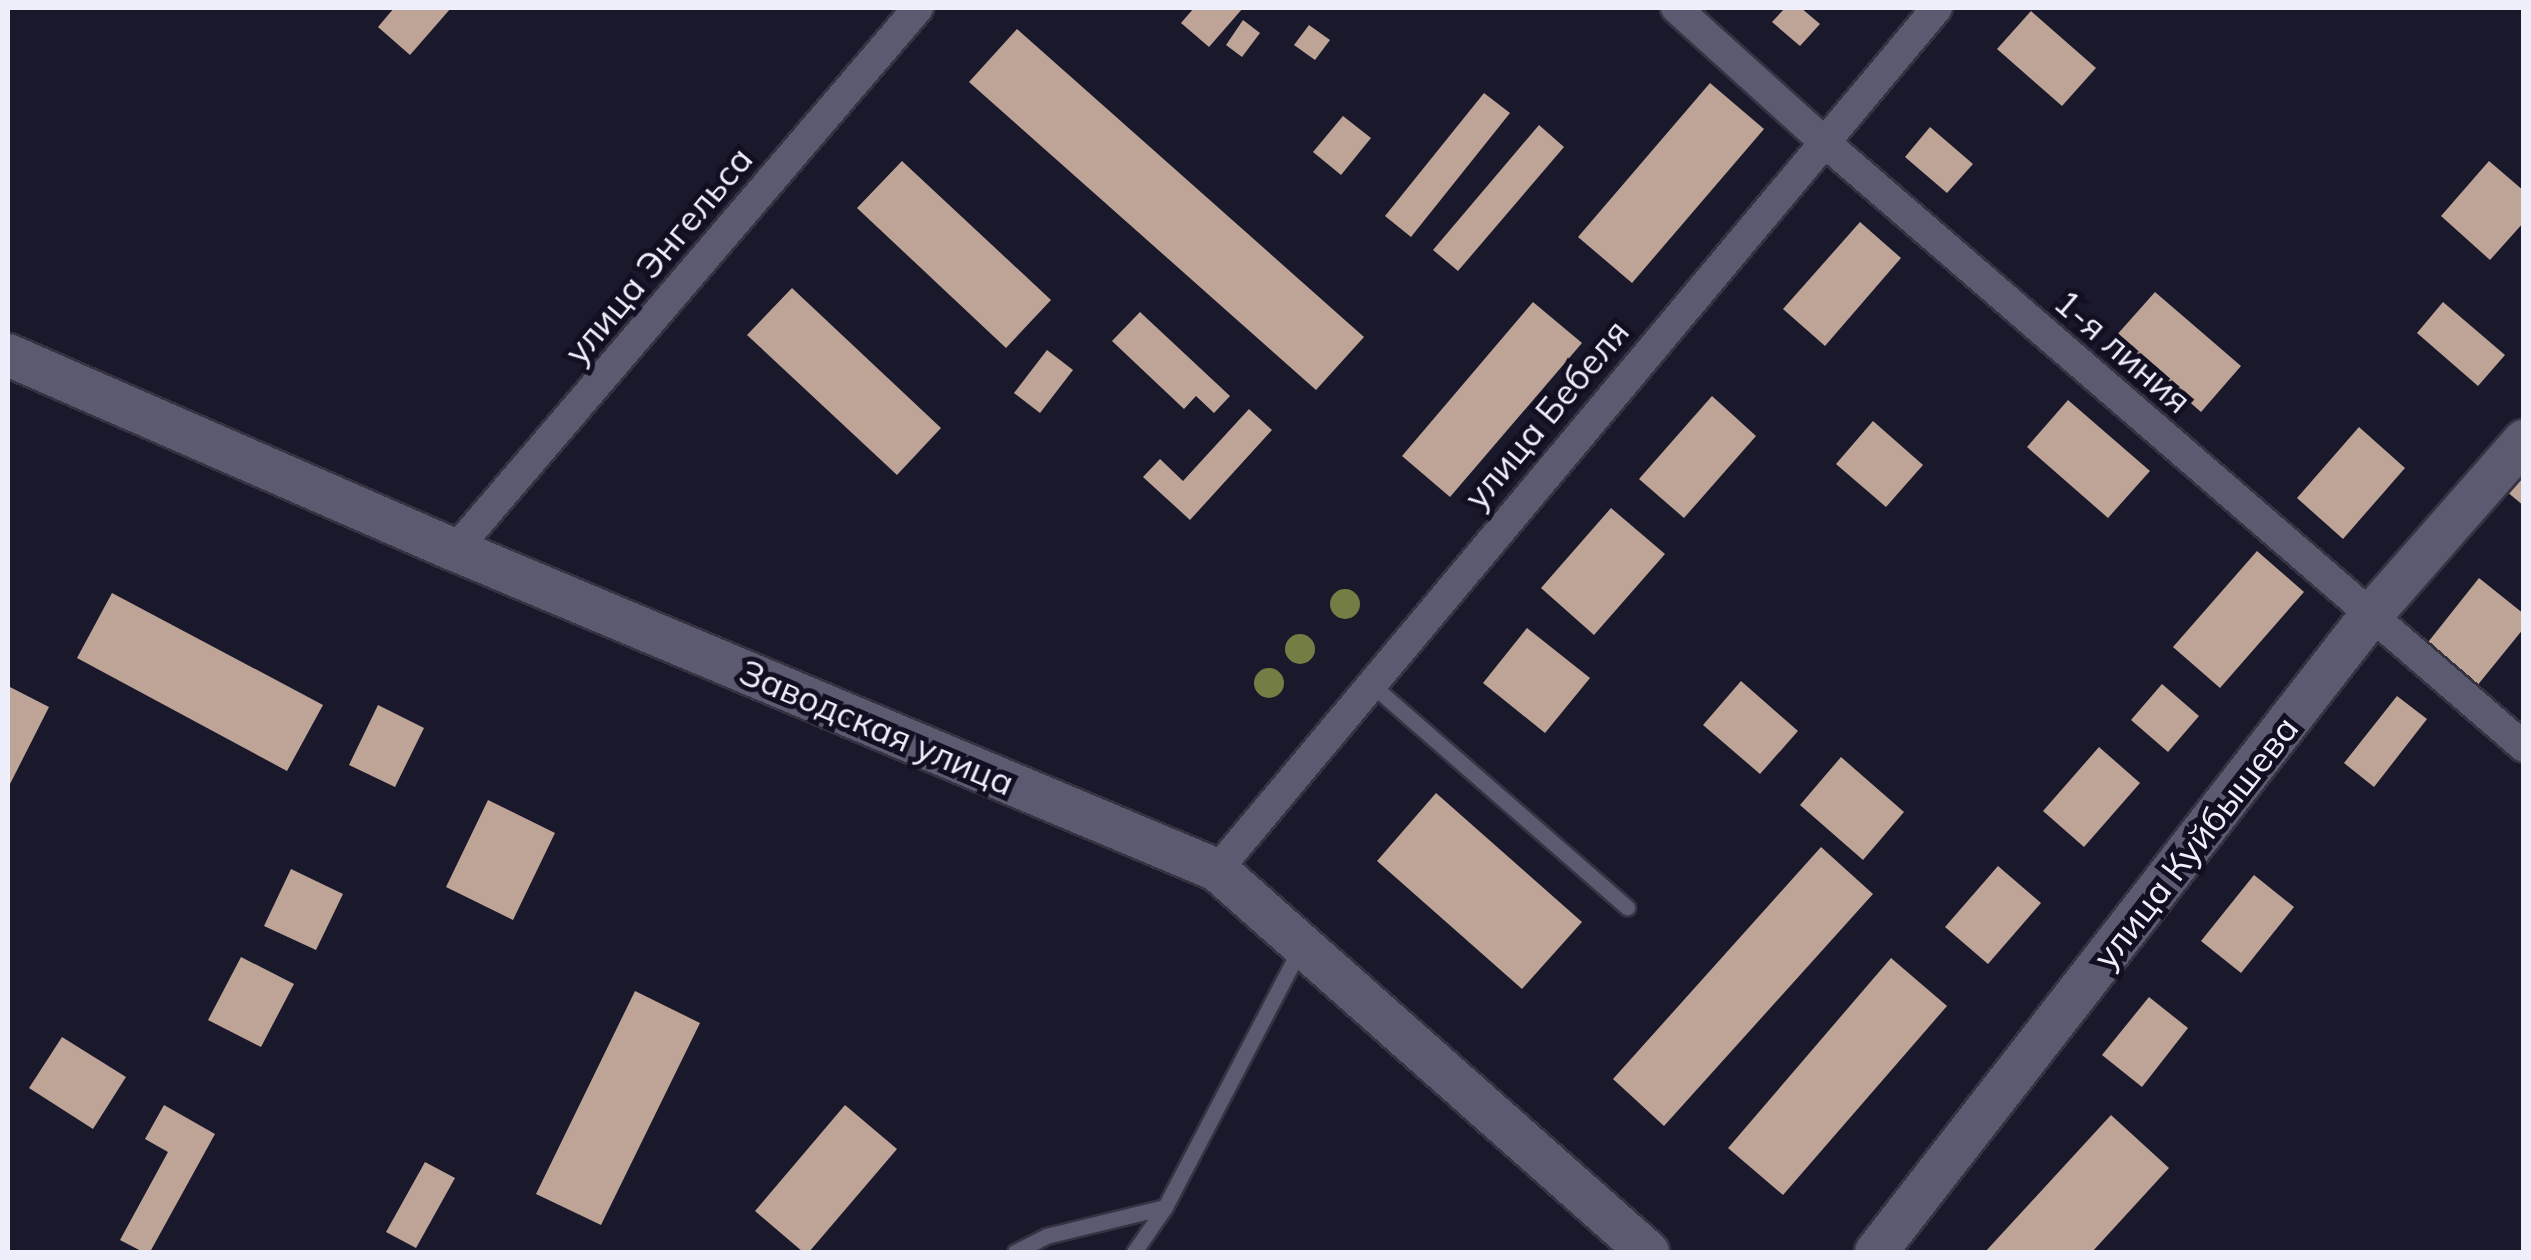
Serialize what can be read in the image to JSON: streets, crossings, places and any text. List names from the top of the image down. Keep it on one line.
{"streets":{"street":["улица Энгельса","1-я линия","улица Бебеля","Заводская улица","улица Куйбышева"]},"crossings":[["улица Энгельса","Заводская улица"],["1-я линия","улица Бебеля"],["1-я линия","улица Куйбышева"],["улица Бебеля","Заводская улица"]]}
